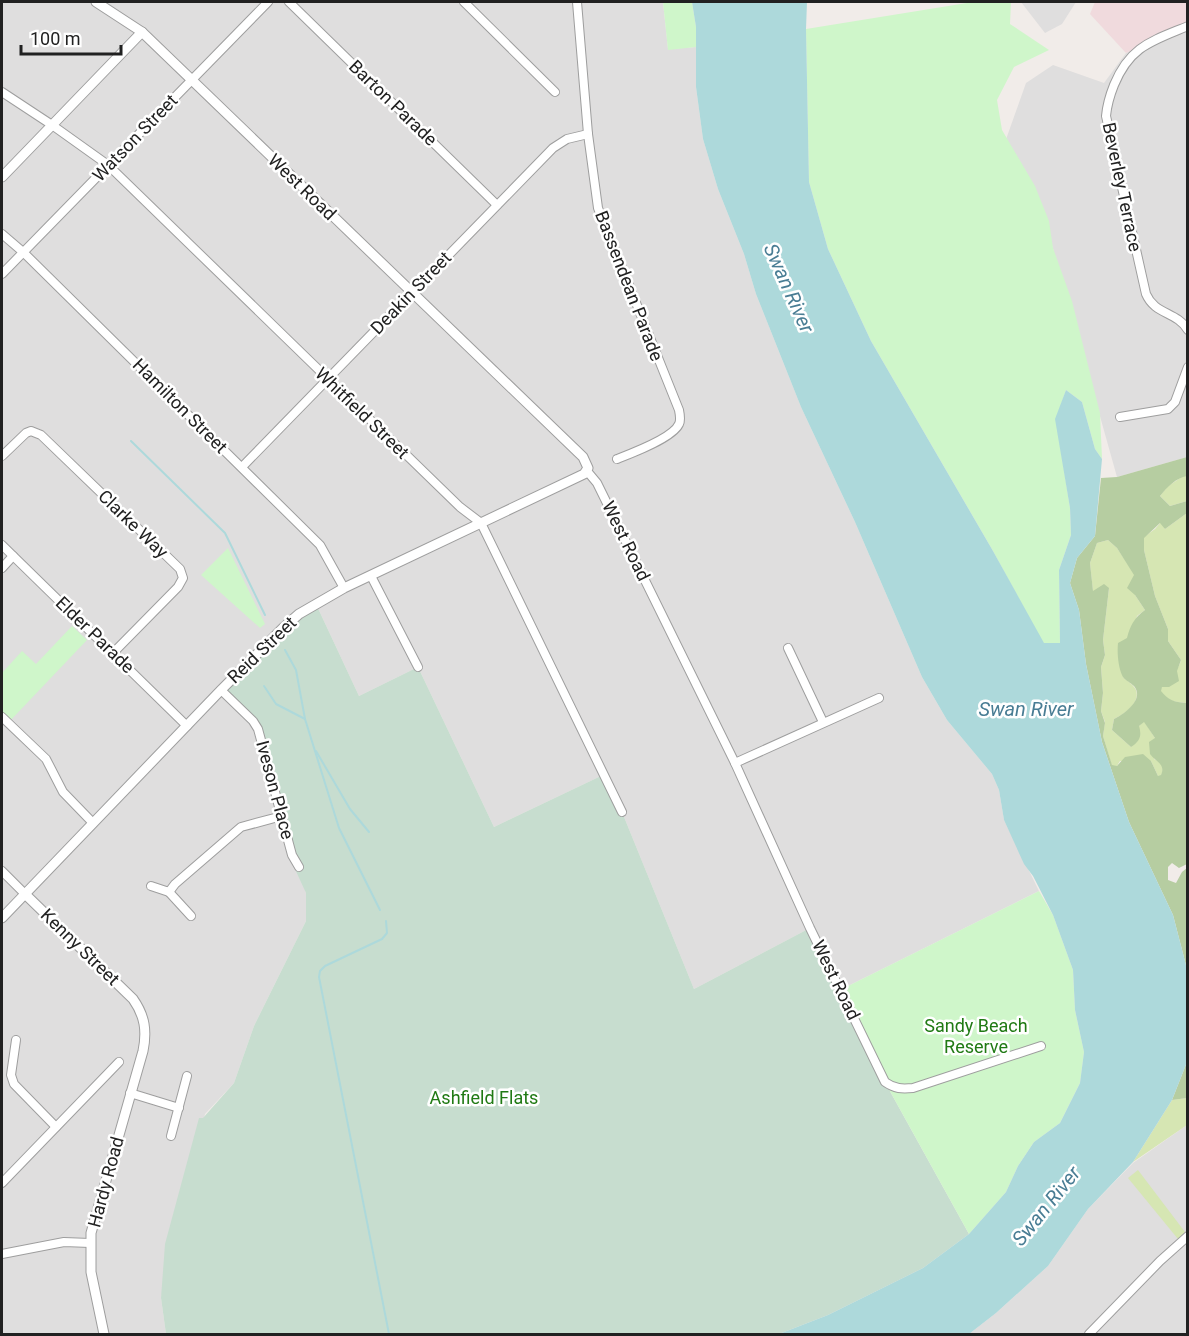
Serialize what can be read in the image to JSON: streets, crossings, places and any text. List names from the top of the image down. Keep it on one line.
{"streets":{"street":["Barton Parade","Watson Street","West Road","Beverley Terrace","Bassendean Parade","Deakin Street","Hamilton Street","Whitfield Street","Clarke Way","Elder Parade","Reid Street","Iveson Place","Kenny Street","Hardy Road"]},"crossings":[["Barton Parade","Deakin Street"],["Watson Street","West Road"],["Watson Street","Hamilton Street"],["Watson Street","Whitfield Street"],["West Road","Deakin Street"],["West Road","Reid Street"],["Bassendean Parade","Deakin Street"],["Deakin Street","Hamilton Street"],["Deakin Street","Whitfield Street"],["Hamilton Street","Reid Street"],["Whitfield Street","Reid Street"],["Clarke Way","Elder Parade"],["Elder Parade","Reid Street"],["Reid Street","Iveson Place"],["Reid Street","Kenny Street"],["Kenny Street","Hardy Road"]],"water":["Swan River"],"parks":["Sandy Beach Reserve","Ashfield Flats"],"scale_bar":"100 m"}
